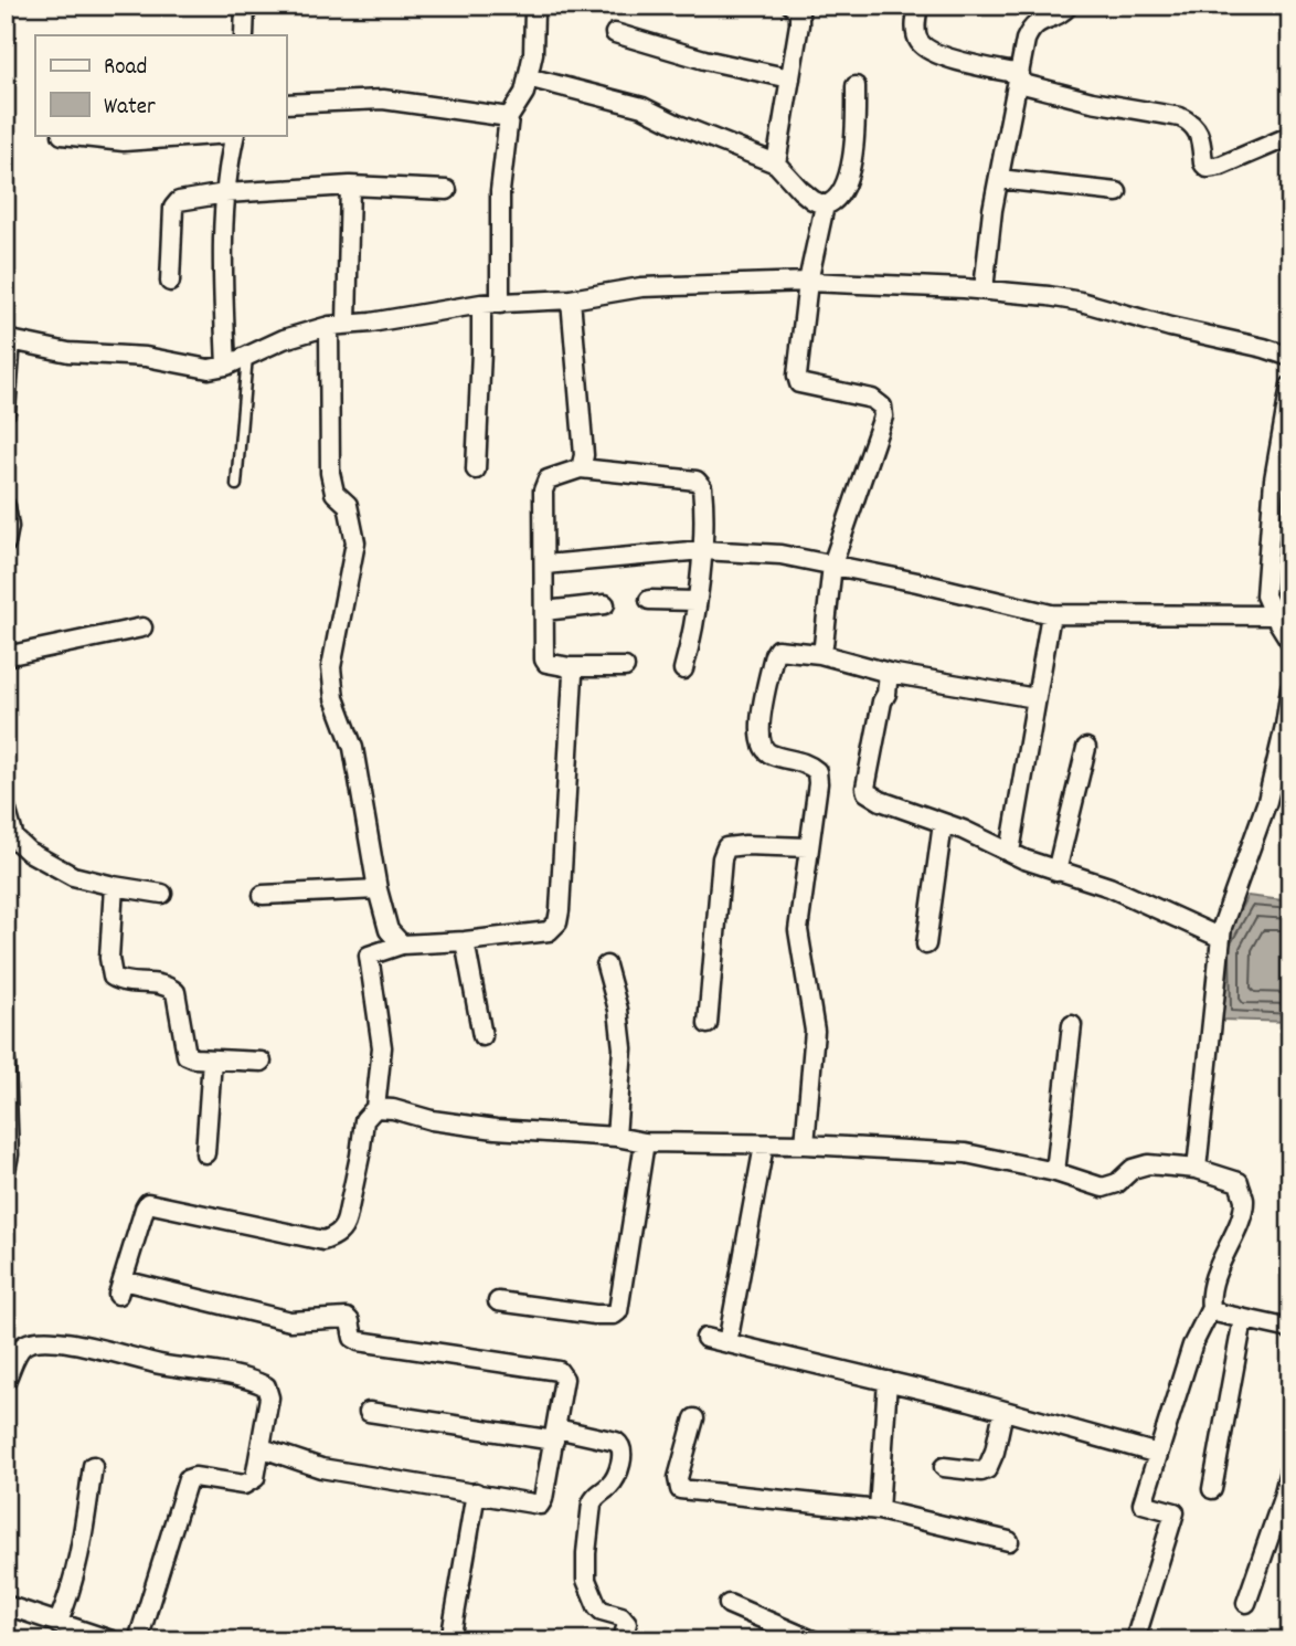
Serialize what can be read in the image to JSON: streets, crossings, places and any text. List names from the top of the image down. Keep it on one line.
{"legend":["Road","Water"]}
